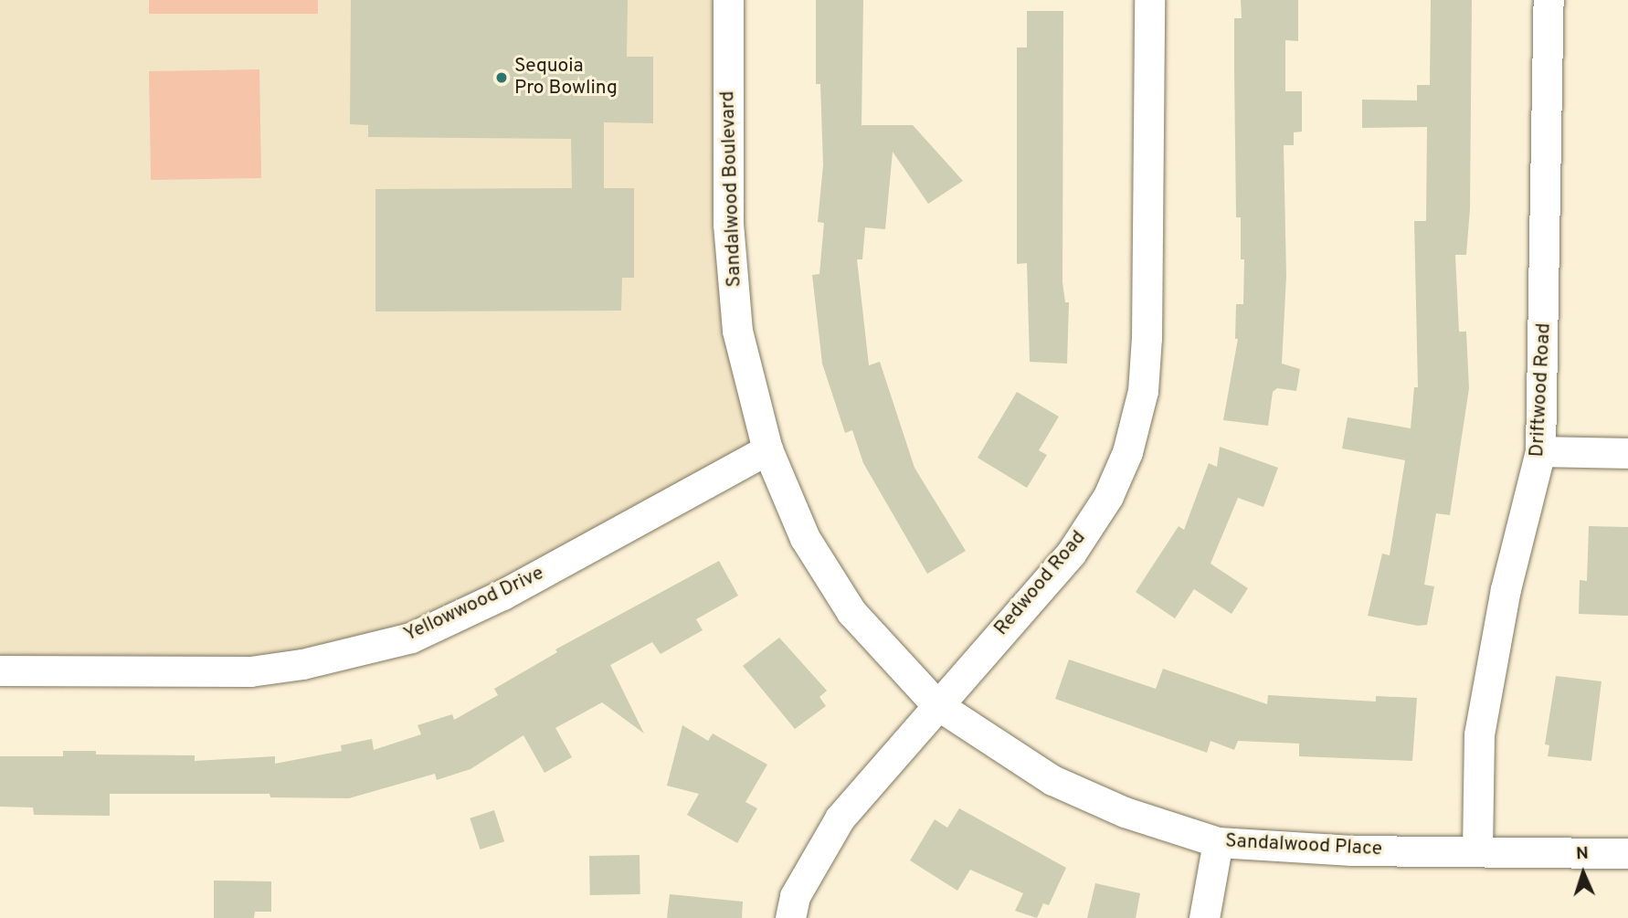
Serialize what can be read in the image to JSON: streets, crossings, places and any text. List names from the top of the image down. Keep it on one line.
{"streets":{"street":["Sandalwood Boulevard","Driftwood Road","Redwood Road","Yellowwood Drive","Sandalwood Place"]},"crossings":[["Sandalwood Boulevard","Redwood Road"],["Sandalwood Boulevard","Yellowwood Drive"],["Sandalwood Boulevard","Sandalwood Place"],["Driftwood Road","Sandalwood Place"],["Redwood Road","Sandalwood Place"]],"places":["Sequoia Pro Bowling"],"north":"top"}
